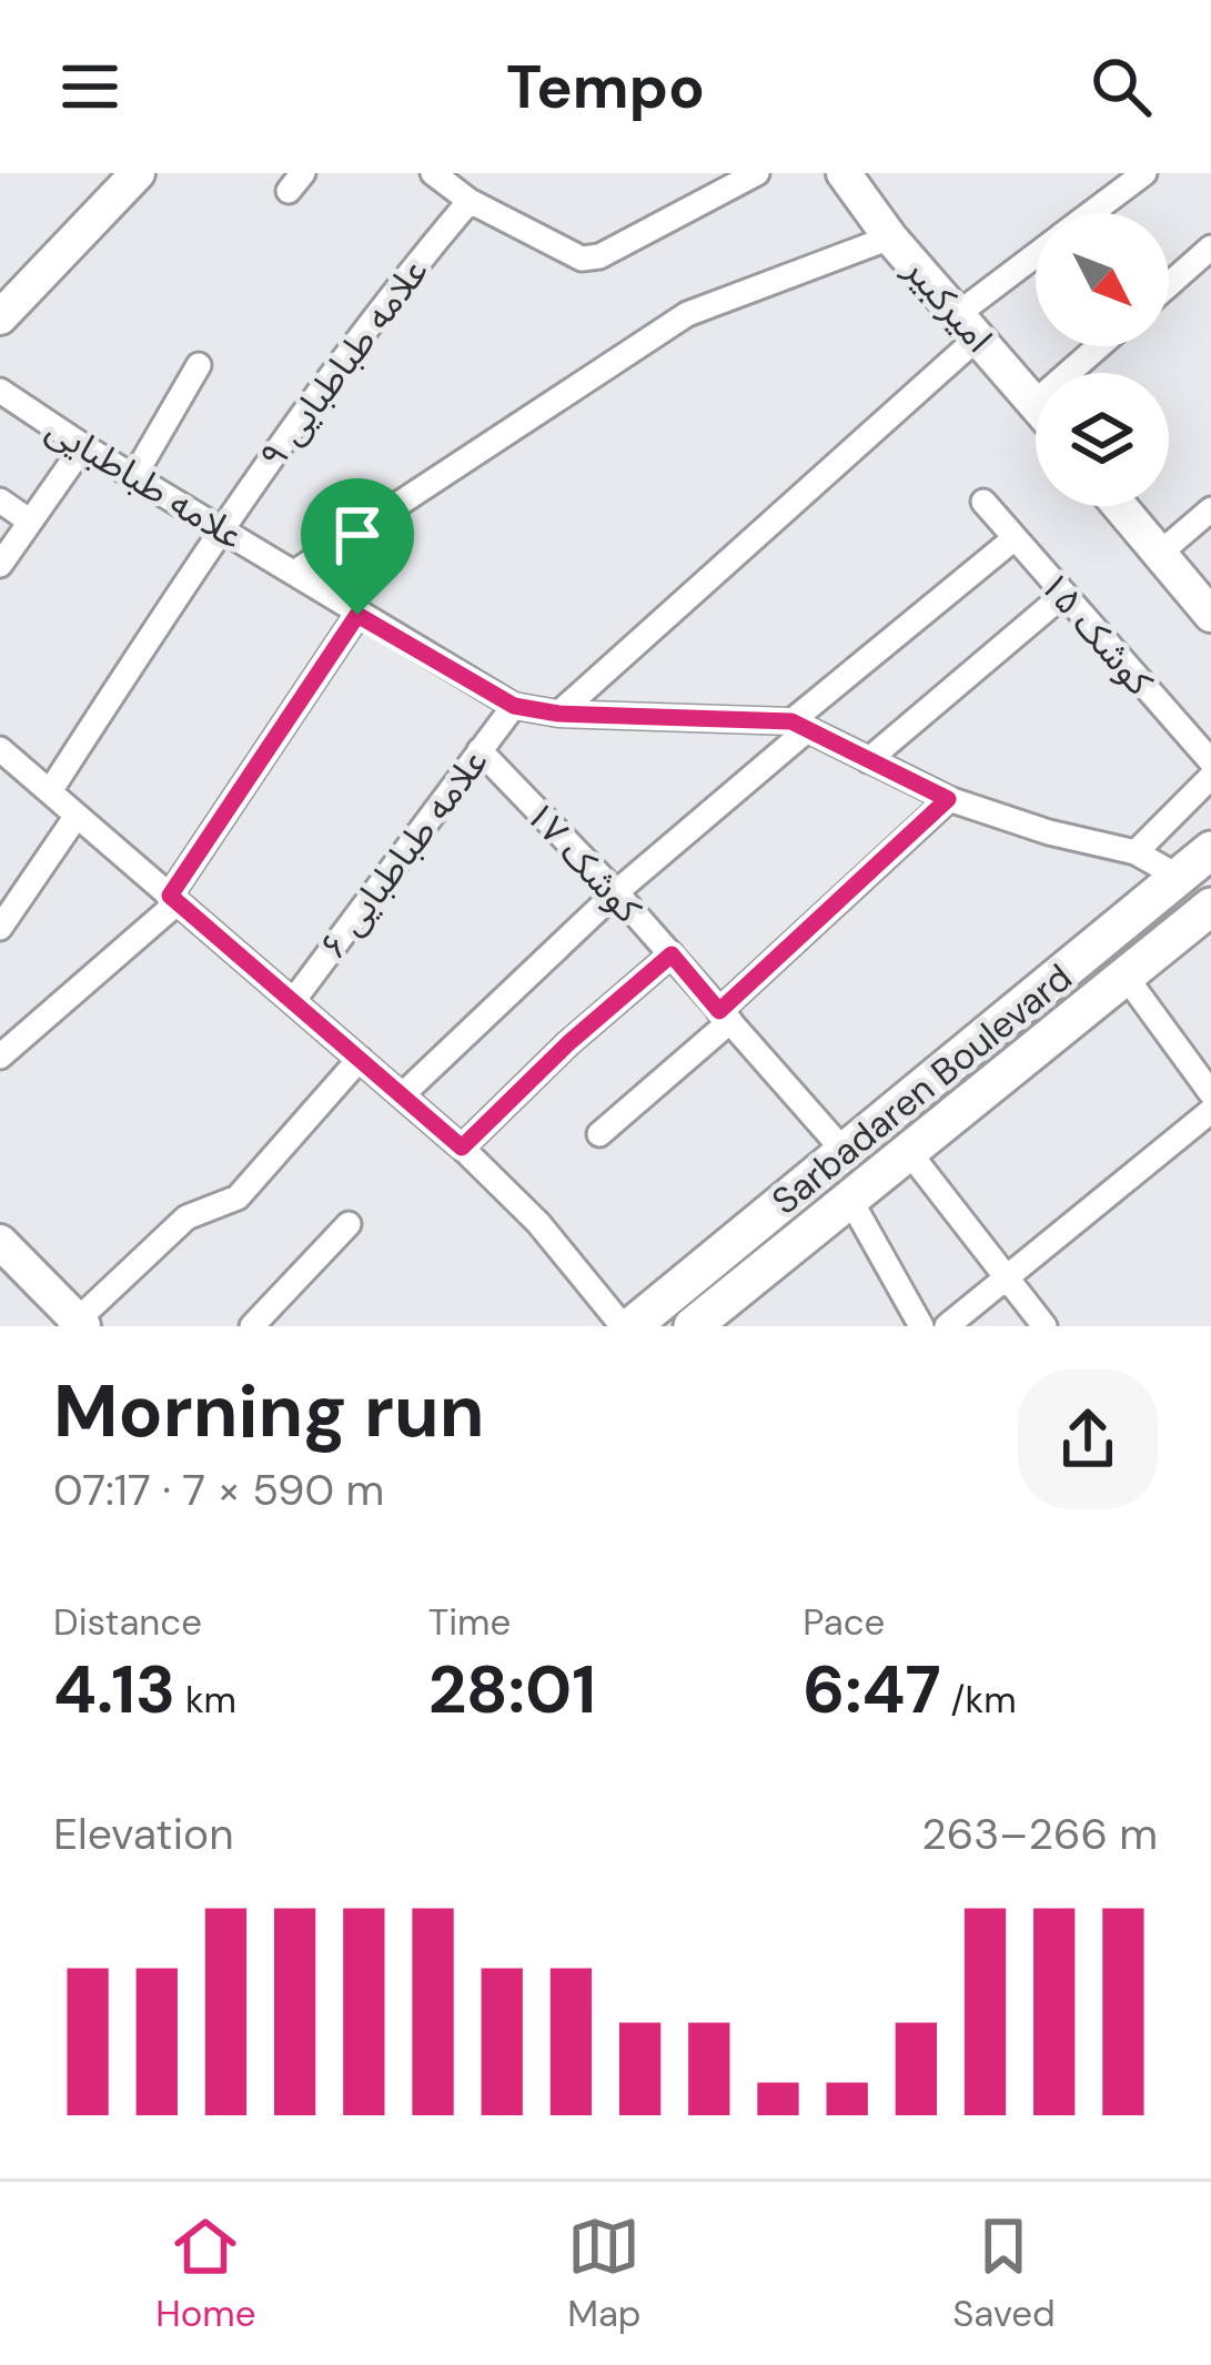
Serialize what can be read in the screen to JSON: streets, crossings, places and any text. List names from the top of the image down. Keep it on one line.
{"streets":{"main road":["امیرکبیر","Sarbadaren Boulevard"],"street":["علامه طباطبایی ۹","علامه طباطبایی","کوشک ۱۵","علامه طباطبایی ۶","کوشک ۱۷"]},"crossings":[["علامه طباطبایی ۹","علامه طباطبایی"],["علامه طباطبایی","علامه طباطبایی ۶"],["علامه طباطبایی","Sarbadaren Boulevard"],["علامه طباطبایی ۶","کوشک ۱۷"],["کوشک ۱۷","Sarbadaren Boulevard"]],"north":"bottom right","page":{"header":"Tempo","heading":["Morning run","07:17 · 7 × 590 m"],"stats":[["Distance","4.13 km"],["Time","28:01"],["Pace","6:47 /km"]],"chart":["Elevation","263–266 m"],"tabs":["Home","Map","Saved"]}}
